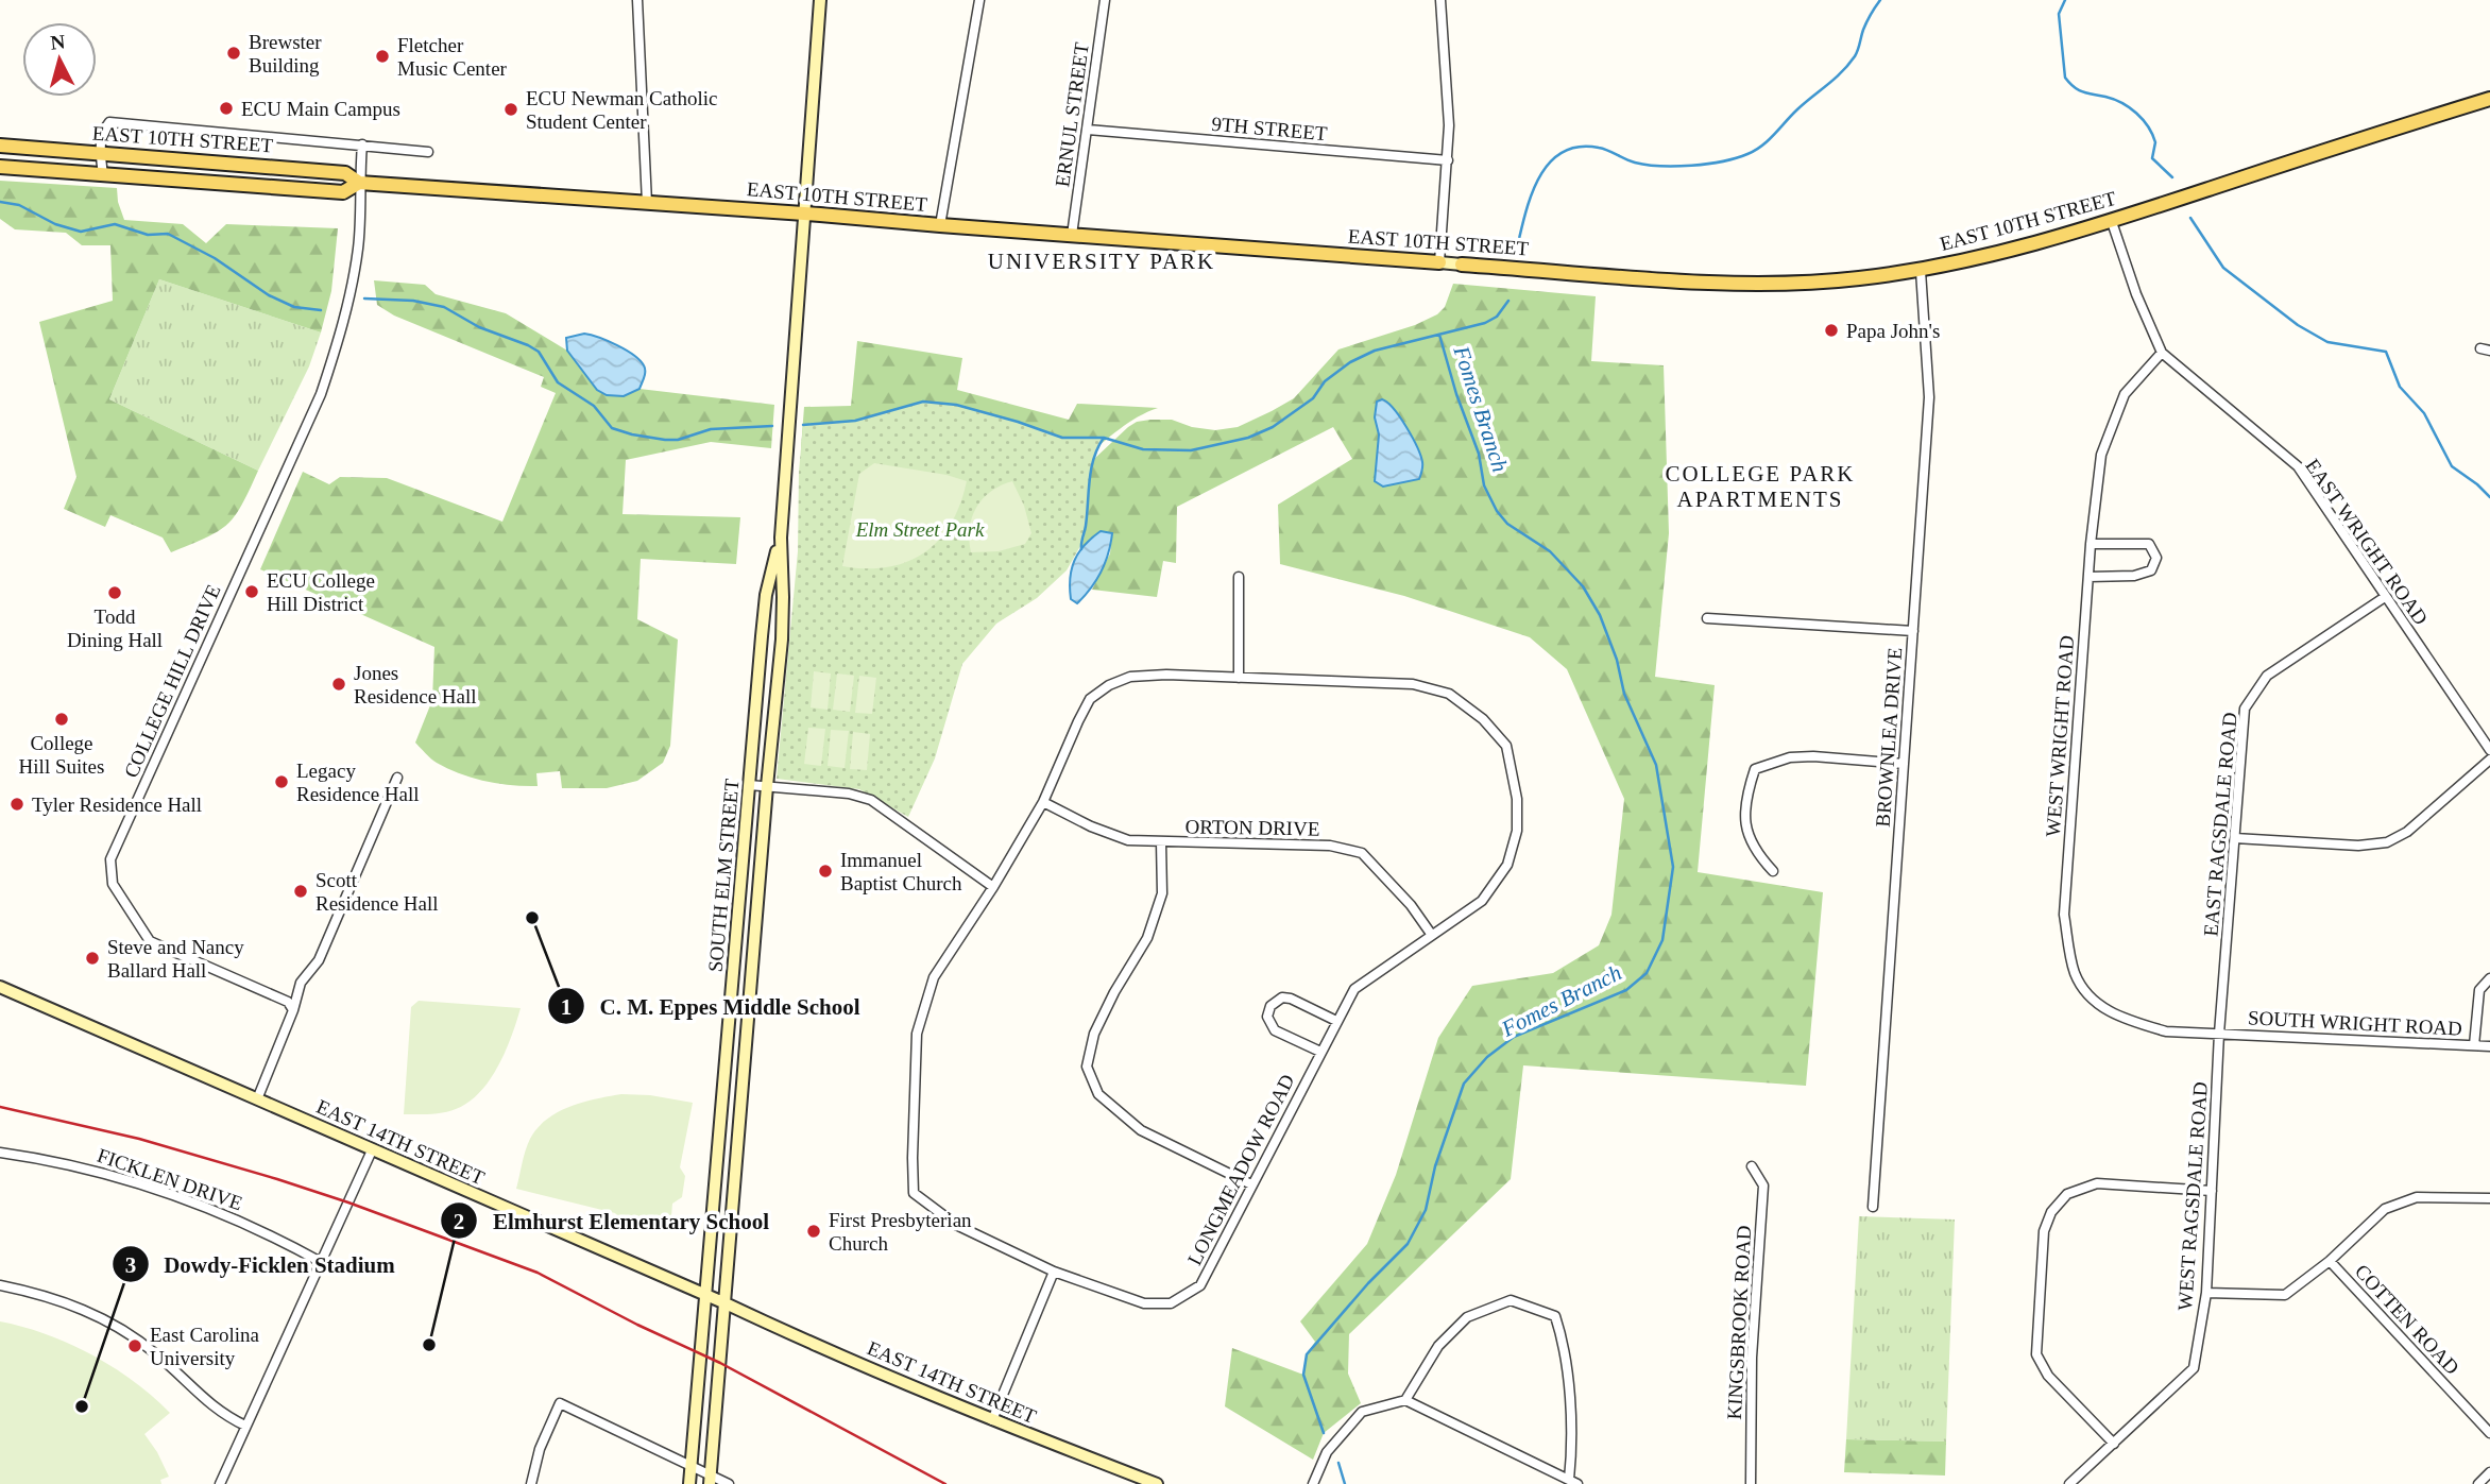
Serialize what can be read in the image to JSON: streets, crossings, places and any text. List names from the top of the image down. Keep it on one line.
{"streets":{"main road":["EAST 10TH STREET"],"street":["ERNUL STREET","9TH STREET","EAST WRIGHT ROAD","COLLEGE HILL DRIVE","WEST WRIGHT ROAD","BROWNLEA DRIVE","EAST RAGSDALE ROAD","ORTON DRIVE","SOUTH ELM STREET","SOUTH WRIGHT ROAD","EAST 14TH STREET","LONGMEADOW ROAD","FICKLEN DRIVE","WEST RAGSDALE ROAD","COTTEN ROAD","KINGSBROOK ROAD"]},"crossings":[["ERNUL STREET","9TH STREET"],["ERNUL STREET","EAST 10TH STREET"],["EAST 10TH STREET","EAST WRIGHT ROAD"],["EAST 10TH STREET","COLLEGE HILL DRIVE"],["EAST 10TH STREET","BROWNLEA DRIVE"],["EAST 10TH STREET","SOUTH ELM STREET"],["EAST WRIGHT ROAD","WEST WRIGHT ROAD"],["EAST WRIGHT ROAD","EAST RAGSDALE ROAD"],["WEST WRIGHT ROAD","EAST RAGSDALE ROAD"],["WEST WRIGHT ROAD","SOUTH WRIGHT ROAD"],["WEST WRIGHT ROAD","WEST RAGSDALE ROAD"],["EAST RAGSDALE ROAD","SOUTH WRIGHT ROAD"],["EAST RAGSDALE ROAD","WEST RAGSDALE ROAD"],["ORTON DRIVE","LONGMEADOW ROAD"],["SOUTH ELM STREET","EAST 14TH STREET"],["SOUTH WRIGHT ROAD","WEST RAGSDALE ROAD"]],"districts":["UNIVERSITY PARK","COLLEGE PARK APARTMENTS"],"water":["Fomes Branch"],"parks":["Elm Street Park"],"places":["Brewster Building","Fletcher Music Center","ECU Main Campus","ECU Newman Catholic Student Center","Papa John's","ECU College Hill District","Todd Dining Hall","Jones Residence Hall","College Hill Suites","Legacy Residence Hall","Tyler Residence Hall","Immanuel Baptist Church","Scott Residence Hall","C. M. Eppes Middle School","Steve and Nancy Ballard Hall","First Presbyterian Church","Elmhurst Elementary School","East Carolina University","Dowdy-Ficklen Stadium"],"north":"top"}
